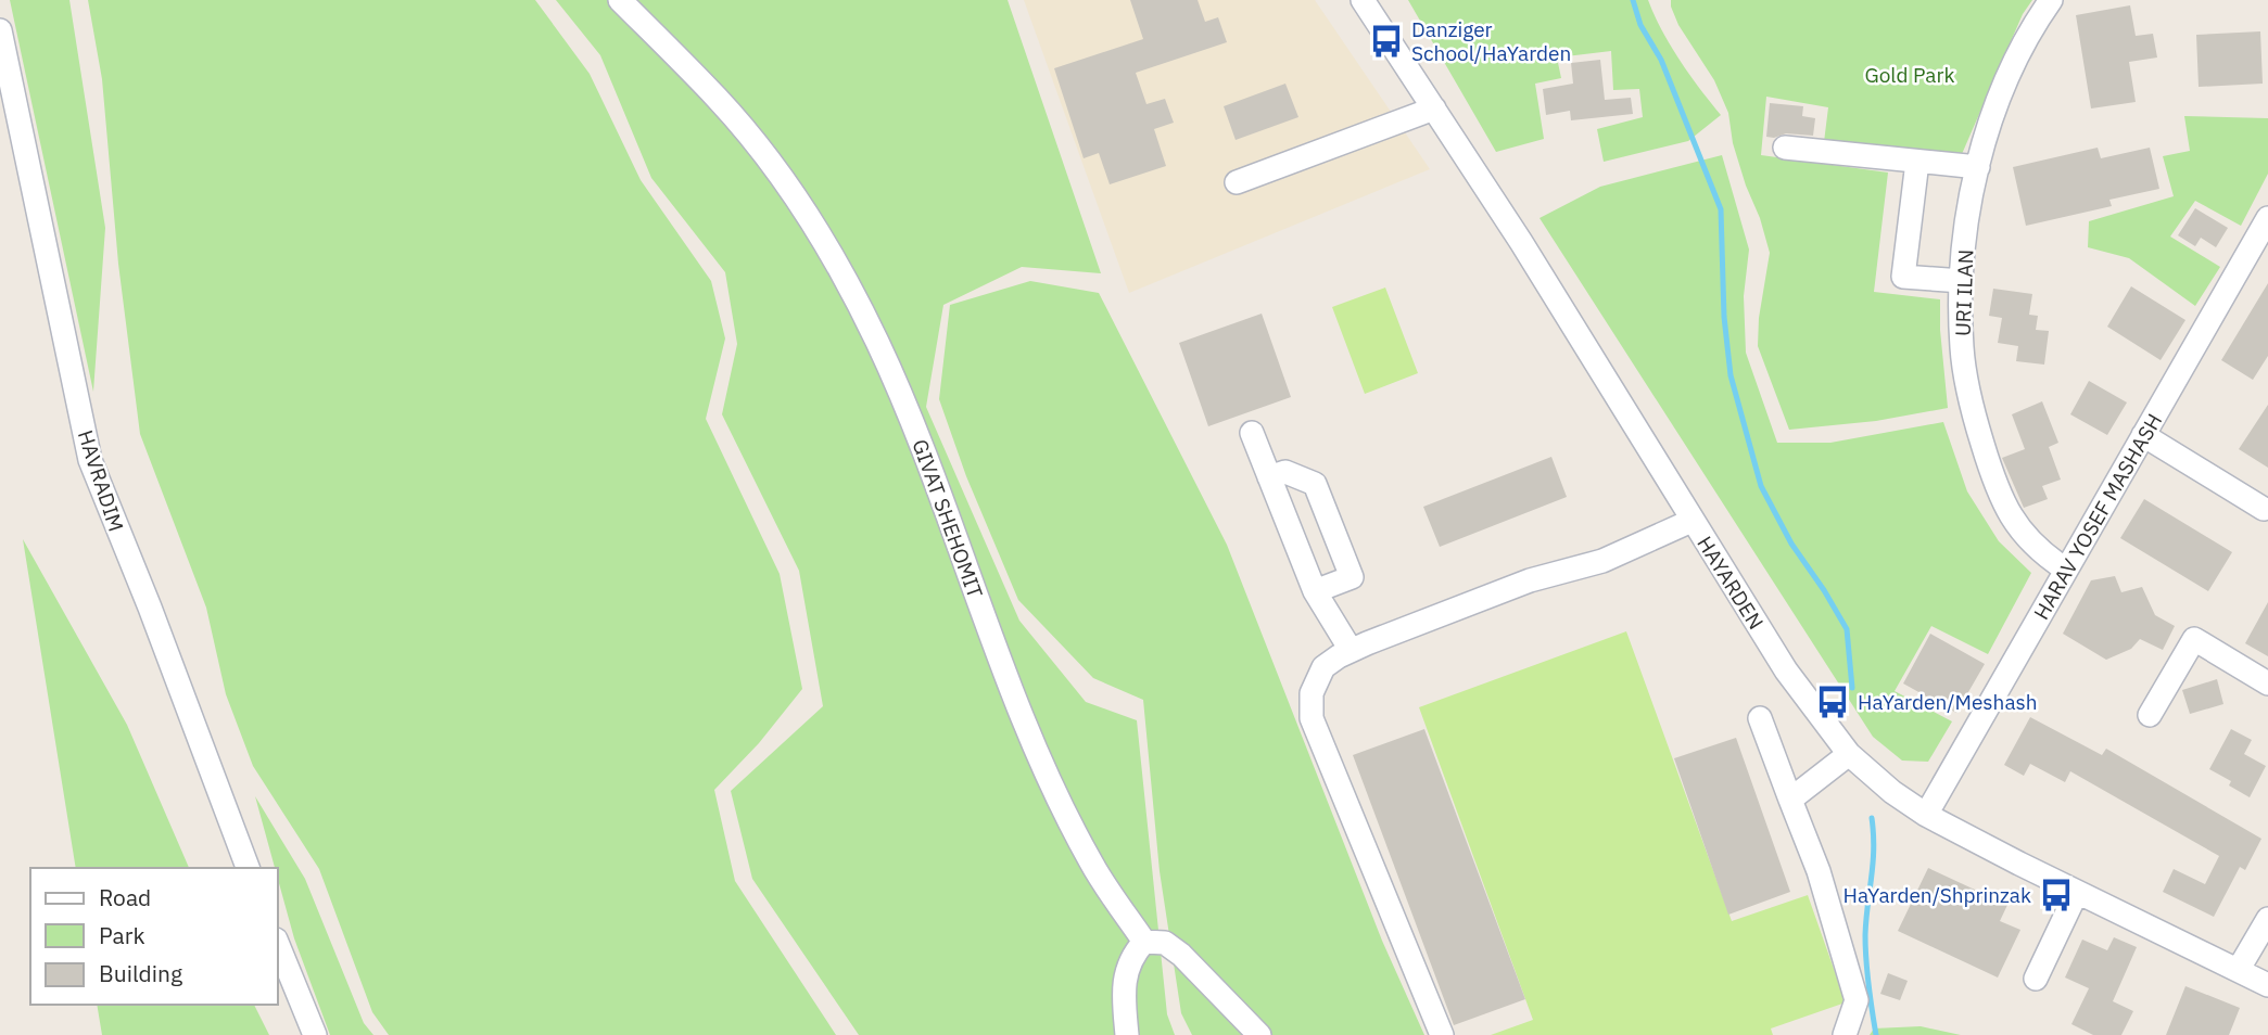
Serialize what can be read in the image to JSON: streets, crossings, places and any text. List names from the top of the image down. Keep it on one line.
{"streets":{"street":["URI ILAN","HAVRADIM","HARAV YOSEF MASHASH","GIVAT SHEHOMIT","HAYARDEN"]},"crossings":[["URI ILAN","HARAV YOSEF MASHASH"],["HARAV YOSEF MASHASH","HAYARDEN"]],"parks":["Gold Park"],"places":{"bus stop":["Danziger School/HaYarden","HaYarden/Meshash","HaYarden/Shprinzak"]},"legend":["Road","Park","Building"]}
